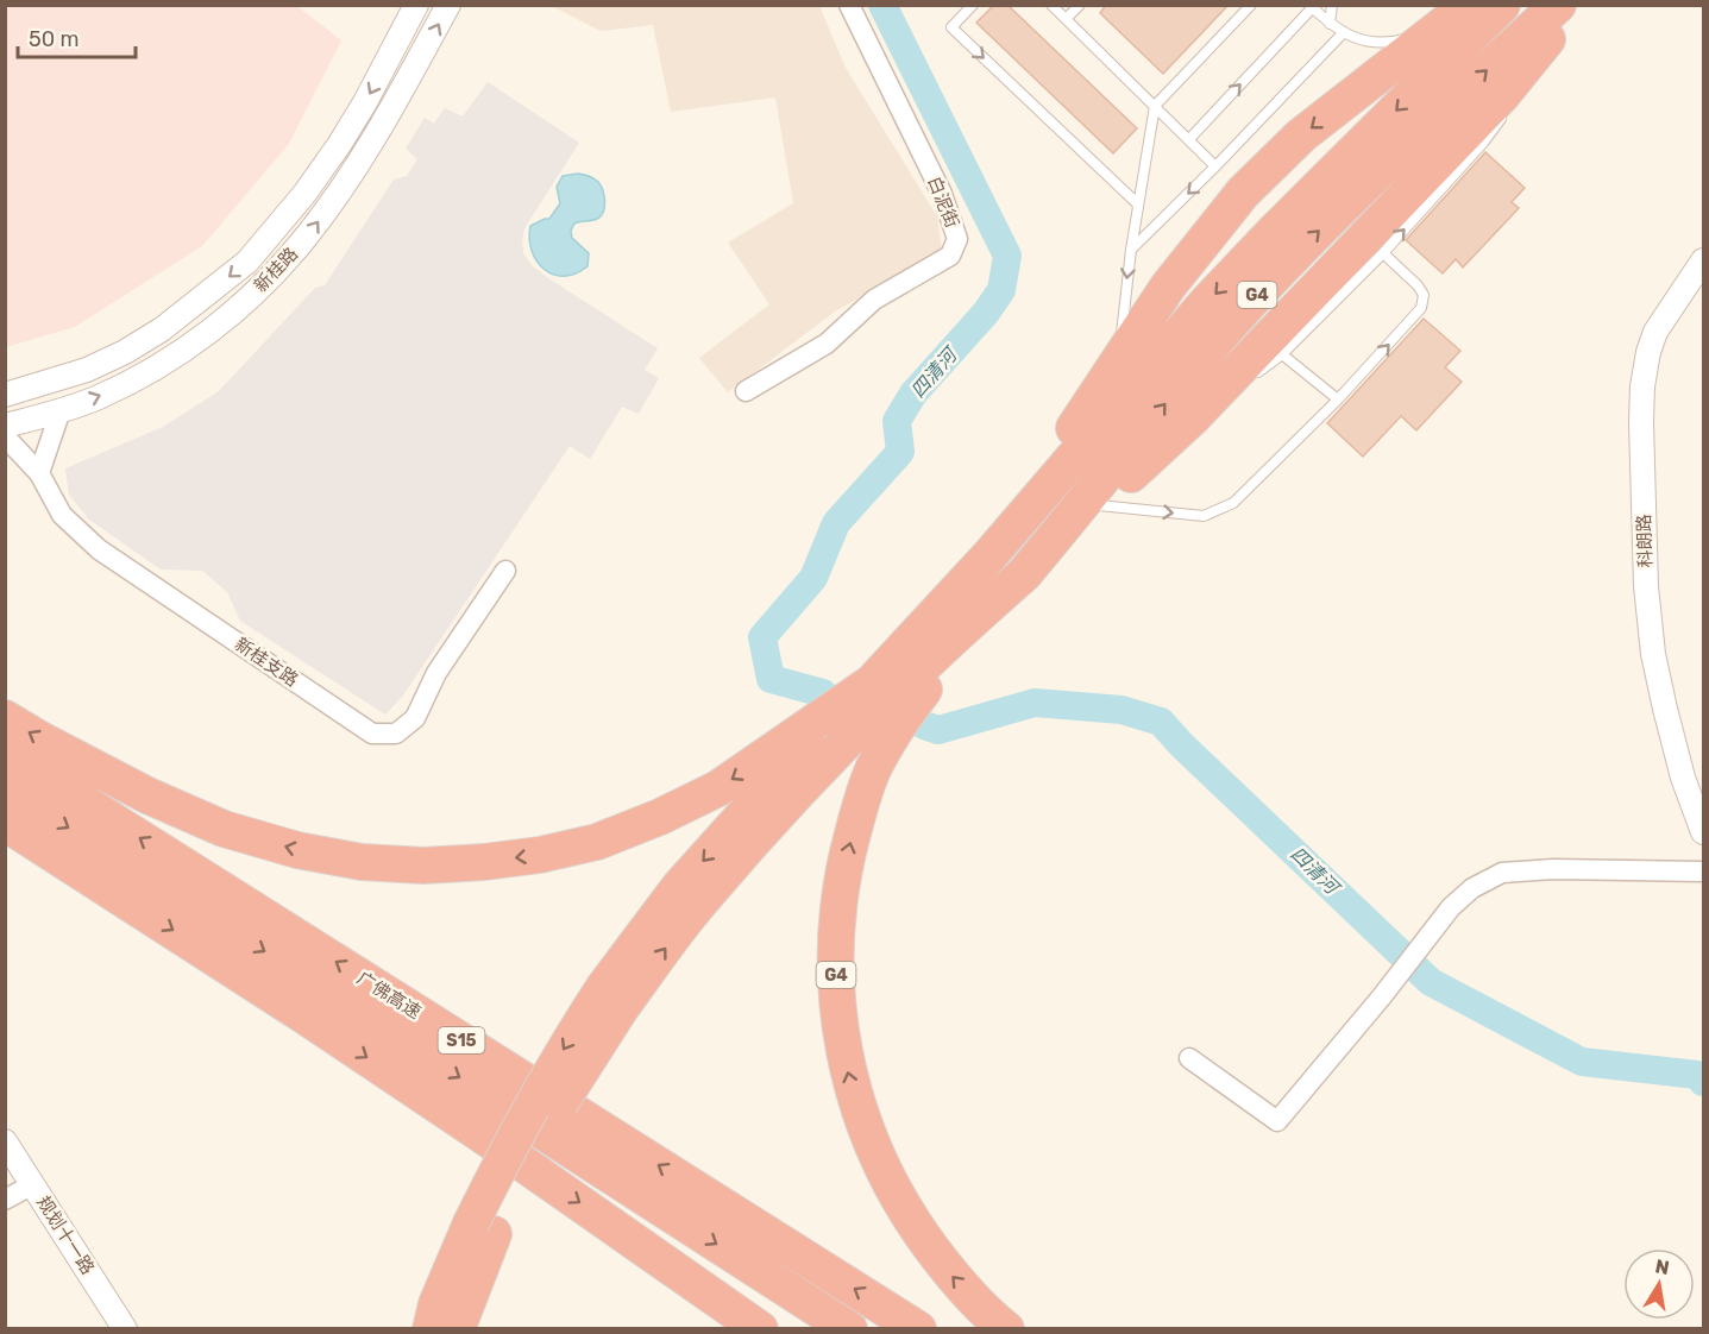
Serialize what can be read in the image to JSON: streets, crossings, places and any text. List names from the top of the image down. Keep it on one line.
{"streets":{"highway":["G4","广佛高速","S15"],"street":["白泥街","新桂路","科朗路","新桂支路","规划十一路"]},"water":["四清河"],"scale_bar":"50 m","north":"top"}
